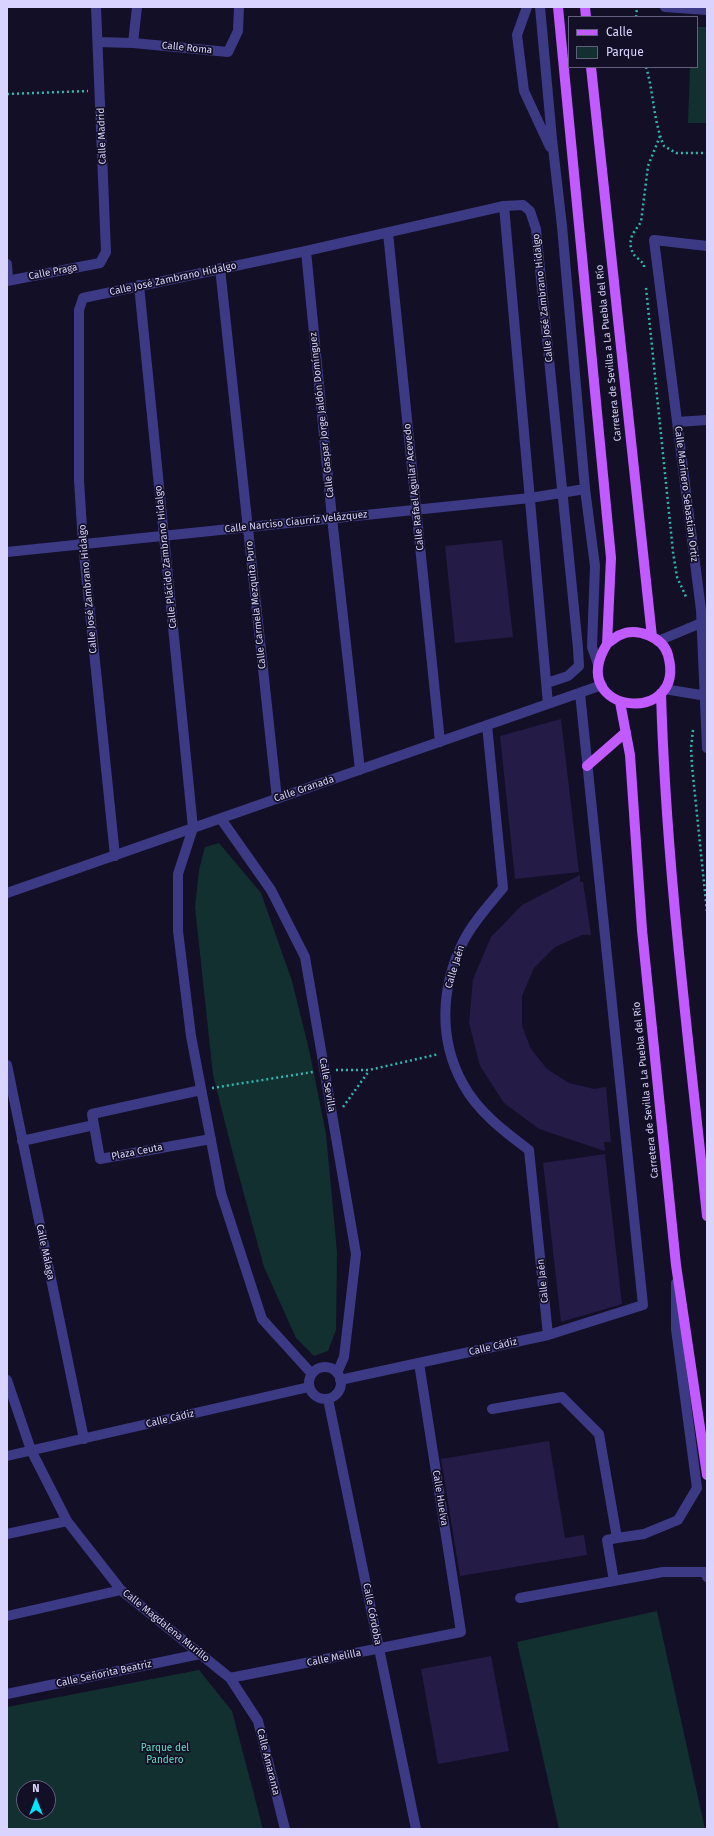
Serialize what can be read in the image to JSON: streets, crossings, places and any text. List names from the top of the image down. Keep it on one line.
{"streets":{"main road":["Carretera de Sevilla a La Puebla del Río"],"street":["Calle Roma","Calle Madrid","Calle Praga","Calle José Zambrano Hidalgo","Calle Gaspar Jorge Jaldón Domínguez","Calle Rafael Aguilar Acevedo","Calle Marinero Sebastian Ortiz","Calle Narciso Ciaurriz Velázquez","Calle Plácido Zambrano Hidalgo","Calle Carmela Mezquita Puro","Calle Granada","Calle Jaén","Calle Sevilla","Plaza Ceuta","Calle Málaga","Calle Cádiz","Calle Huelva","Calle Córdoba","Calle Magdalena Murillo","Calle Melilla","Calle Señorita Beatriz","Calle Amaranta"]},"crossings":[["Calle Roma","Calle Madrid"],["Calle Madrid","Calle Praga"],["Calle José Zambrano Hidalgo","Calle Gaspar Jorge Jaldón Domínguez"],["Calle José Zambrano Hidalgo","Calle Rafael Aguilar Acevedo"],["Calle José Zambrano Hidalgo","Calle Narciso Ciaurriz Velázquez"],["Calle José Zambrano Hidalgo","Calle Plácido Zambrano Hidalgo"],["Calle José Zambrano Hidalgo","Calle Carmela Mezquita Puro"],["Calle José Zambrano Hidalgo","Calle Granada"],["Carretera de Sevilla a La Puebla del Río","Calle Granada"],["Calle Gaspar Jorge Jaldón Domínguez","Calle Narciso Ciaurriz Velázquez"],["Calle Gaspar Jorge Jaldón Domínguez","Calle Granada"],["Calle Rafael Aguilar Acevedo","Calle Narciso Ciaurriz Velázquez"],["Calle Rafael Aguilar Acevedo","Calle Granada"],["Calle Narciso Ciaurriz Velázquez","Calle Plácido Zambrano Hidalgo"],["Calle Narciso Ciaurriz Velázquez","Calle Carmela Mezquita Puro"],["Calle Plácido Zambrano Hidalgo","Calle Granada"],["Calle Carmela Mezquita Puro","Calle Granada"],["Calle Granada","Calle Jaén"],["Calle Granada","Calle Sevilla"],["Calle Jaén","Calle Cádiz"],["Calle Sevilla","Calle Cádiz"],["Calle Sevilla","Calle Córdoba"],["Calle Málaga","Calle Cádiz"],["Calle Cádiz","Calle Huelva"],["Calle Cádiz","Calle Córdoba"],["Calle Cádiz","Calle Magdalena Murillo"],["Calle Huelva","Calle Melilla"],["Calle Córdoba","Calle Melilla"],["Calle Magdalena Murillo","Calle Melilla"],["Calle Magdalena Murillo","Calle Señorita Beatriz"],["Calle Magdalena Murillo","Calle Amaranta"],["Calle Melilla","Calle Amaranta"]],"parks":["Parque del Pandero"],"legend":["Calle","Parque"],"north":"top"}
